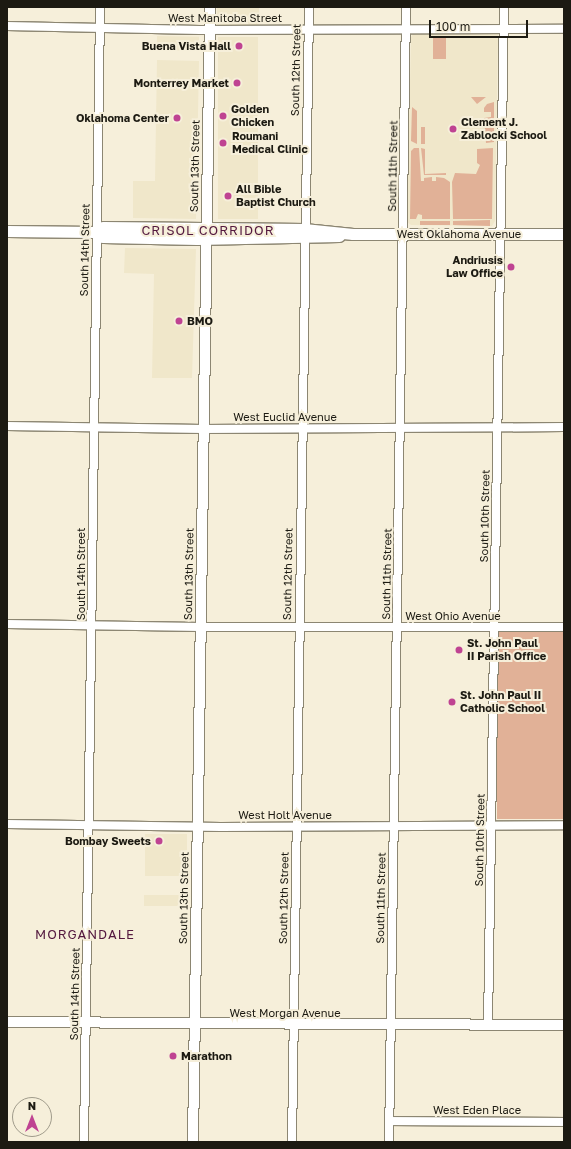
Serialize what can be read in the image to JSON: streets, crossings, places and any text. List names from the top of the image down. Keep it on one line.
{"streets":{"main road":["West Oklahoma Avenue"],"street":["West Manitoba Street","South 12th Street","South 13th Street","South 11th Street","South 14th Street","West Euclid Avenue","South 10th Street","West Ohio Avenue","West Holt Avenue","West Morgan Avenue","West Eden Place"]},"crossings":[["West Manitoba Street","South 12th Street"],["West Manitoba Street","South 13th Street"],["West Manitoba Street","South 11th Street"],["West Manitoba Street","South 14th Street"],["West Manitoba Street","South 10th Street"],["South 12th Street","West Oklahoma Avenue"],["South 12th Street","West Euclid Avenue"],["South 12th Street","West Ohio Avenue"],["South 12th Street","West Holt Avenue"],["South 12th Street","West Morgan Avenue"],["South 13th Street","West Oklahoma Avenue"],["South 13th Street","West Euclid Avenue"],["South 13th Street","West Ohio Avenue"],["South 13th Street","West Holt Avenue"],["South 13th Street","West Morgan Avenue"],["South 11th Street","West Oklahoma Avenue"],["South 11th Street","West Euclid Avenue"],["South 11th Street","West Ohio Avenue"],["South 11th Street","West Holt Avenue"],["South 11th Street","West Morgan Avenue"],["South 11th Street","West Eden Place"],["West Oklahoma Avenue","South 14th Street"],["West Oklahoma Avenue","South 10th Street"],["South 14th Street","West Euclid Avenue"],["South 14th Street","West Ohio Avenue"],["South 14th Street","West Holt Avenue"],["South 14th Street","West Morgan Avenue"],["West Euclid Avenue","South 10th Street"],["South 10th Street","West Ohio Avenue"],["South 10th Street","West Holt Avenue"],["South 10th Street","West Morgan Avenue"]],"districts":["CRISOL CORRIDOR","MORGANDALE"],"places":["Buena Vista Hall","Monterrey Market","Golden Chicken","Oklahoma Center","Clement J. Zablocki School","Roumani Medical Clinic","All Bible Baptist Church","Andriusis Law Office","BMO","St. John Paul II Parish Office","St. John Paul II Catholic School","Bombay Sweets","Marathon"],"scale_bar":"100 m","north":"top"}
